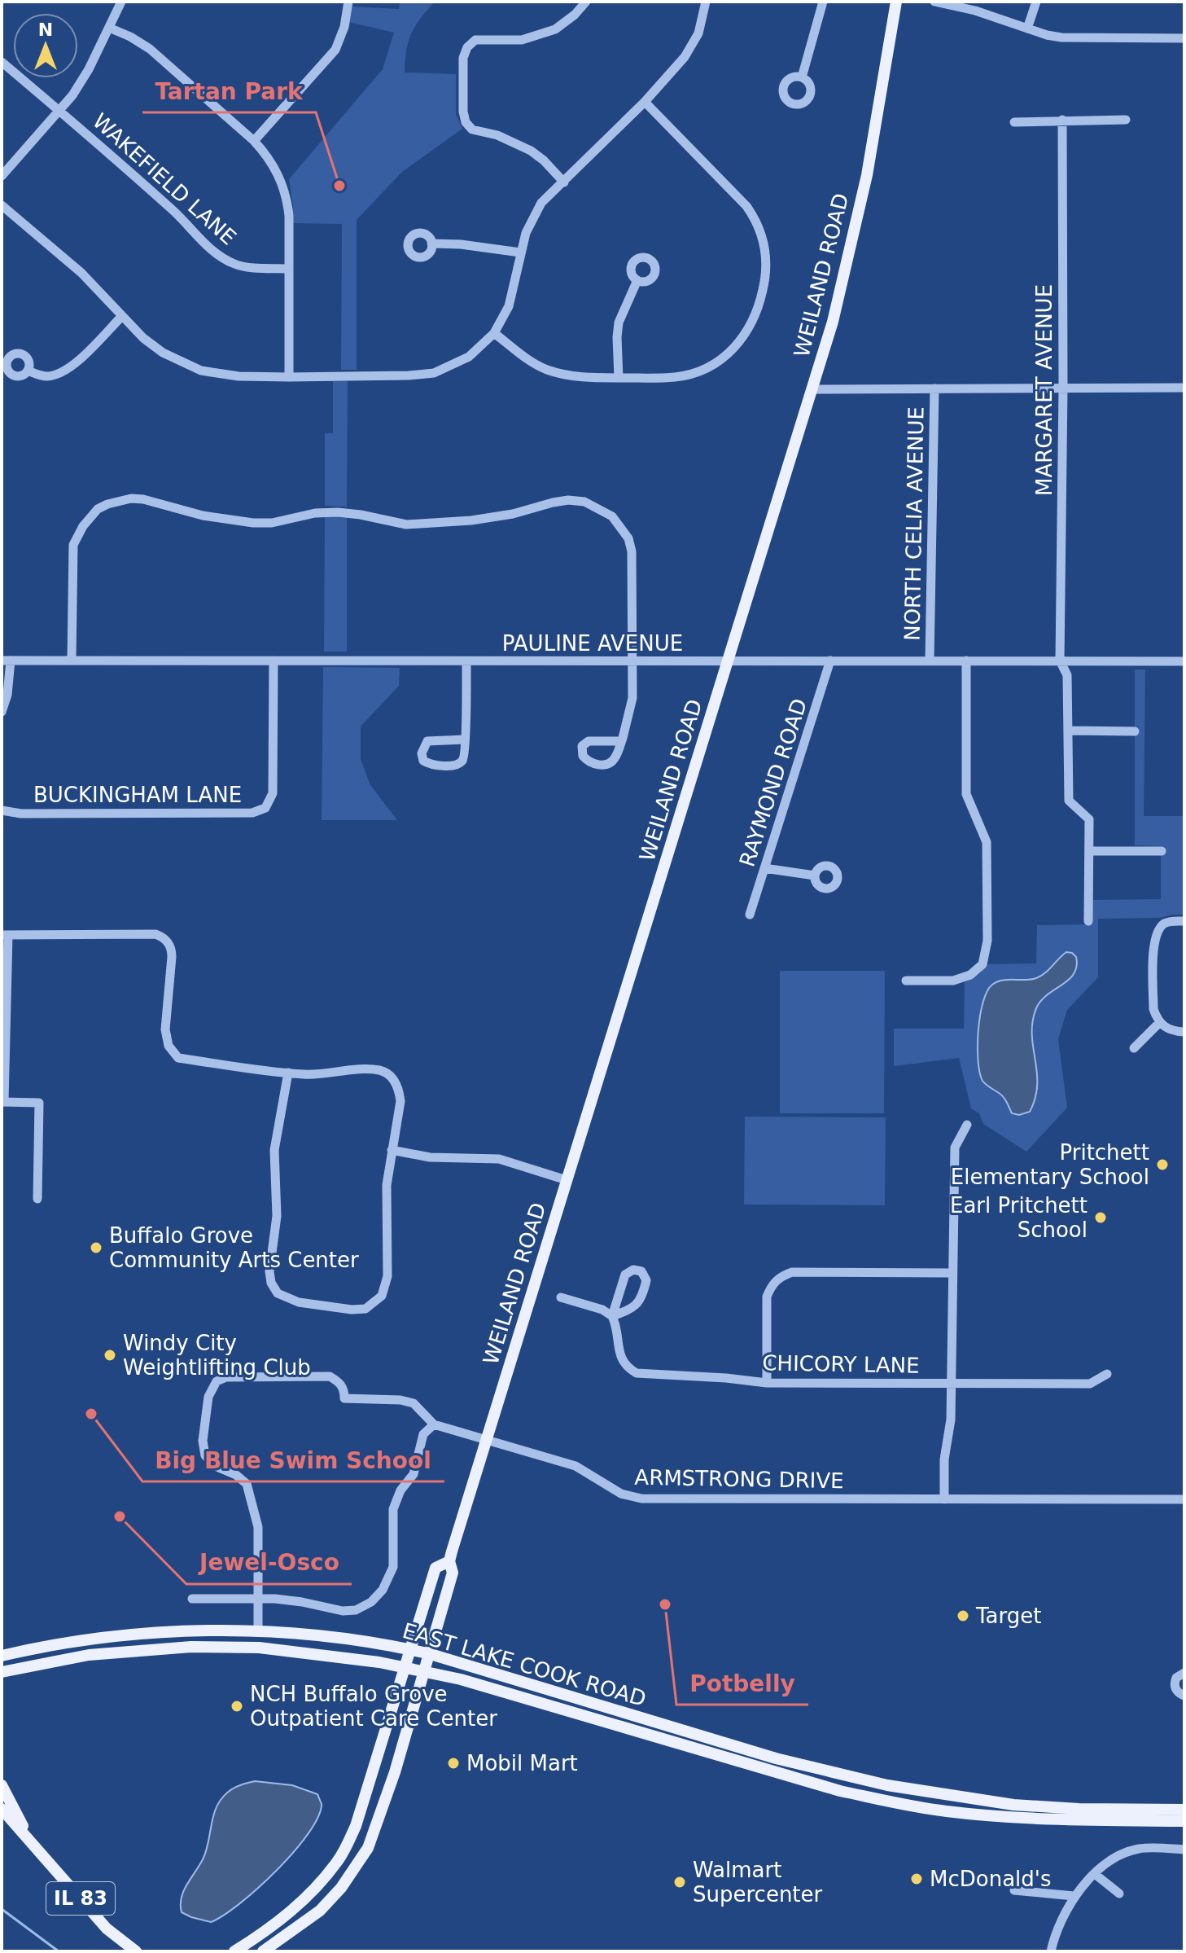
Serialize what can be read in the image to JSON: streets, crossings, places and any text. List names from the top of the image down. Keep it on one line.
{"streets":{"main road":["WEILAND ROAD","EAST LAKE COOK ROAD","IL 83"],"street":["WAKEFIELD LANE","MARGARET AVENUE","NORTH CELIA AVENUE","PAULINE AVENUE","RAYMOND ROAD","BUCKINGHAM LANE","CHICORY LANE","ARMSTRONG DRIVE"]},"crossings":[["WEILAND ROAD","PAULINE AVENUE"],["WEILAND ROAD","ARMSTRONG DRIVE"],["WEILAND ROAD","EAST LAKE COOK ROAD"],["MARGARET AVENUE","PAULINE AVENUE"],["NORTH CELIA AVENUE","PAULINE AVENUE"],["PAULINE AVENUE","RAYMOND ROAD"],["PAULINE AVENUE","BUCKINGHAM LANE"],["ARMSTRONG DRIVE","EAST LAKE COOK ROAD"]],"places":["Tartan Park","Pritchett Elementary School","Earl Pritchett School","Buffalo Grove Community Arts Center","Windy City Weightlifting Club","Big Blue Swim School","Jewel-Osco","Potbelly","Target","NCH Buffalo Grove Outpatient Care Center","Mobil Mart","McDonald's","Walmart Supercenter"],"north":"top"}
